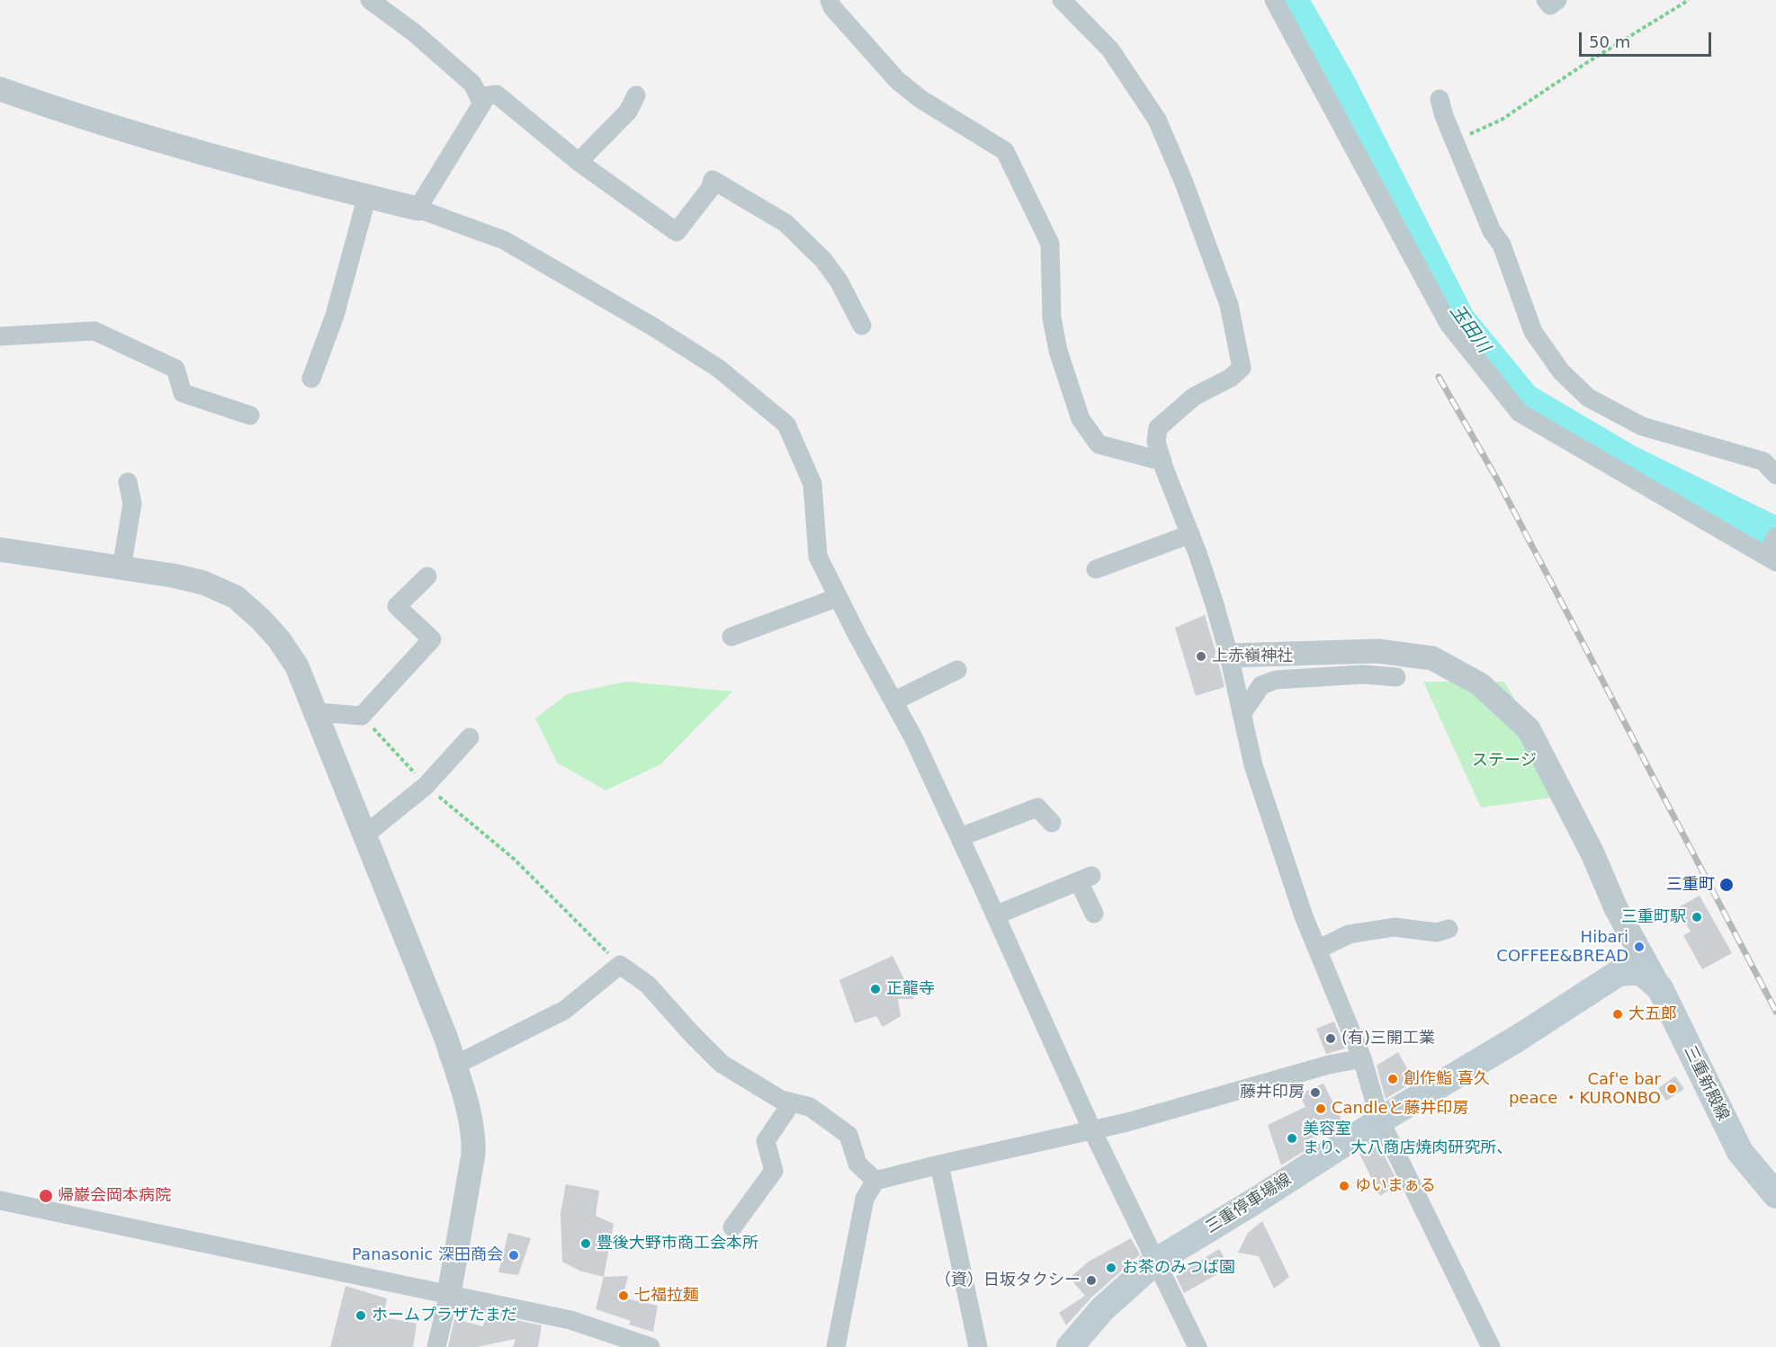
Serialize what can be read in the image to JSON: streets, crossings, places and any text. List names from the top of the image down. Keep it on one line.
{"streets":{"main road":["三重新殿線","三重停車場線"]},"crossings":[["三重新殿線","三重停車場線"]],"water":["玉田川"],"parks":["ステージ"],"places":["上赤嶺神社","三重町","三重町駅","Hibari COFFEE&BREAD","正龍寺","大五郎","(有)三開工業","創作鮨 喜久","Caf'e bar peace ・KURONBO","藤井印房","Candleと藤井印房","美容室 まり、大八商店焼肉研究所、","ゆいまぁる","帰巌会岡本病院","豊後大野市商工会本所","Panasonic 深田商会","お茶のみつば園","（資）日坂タクシー","七福拉麺","ホームプラザたまだ"],"scale_bar":"50 m"}
